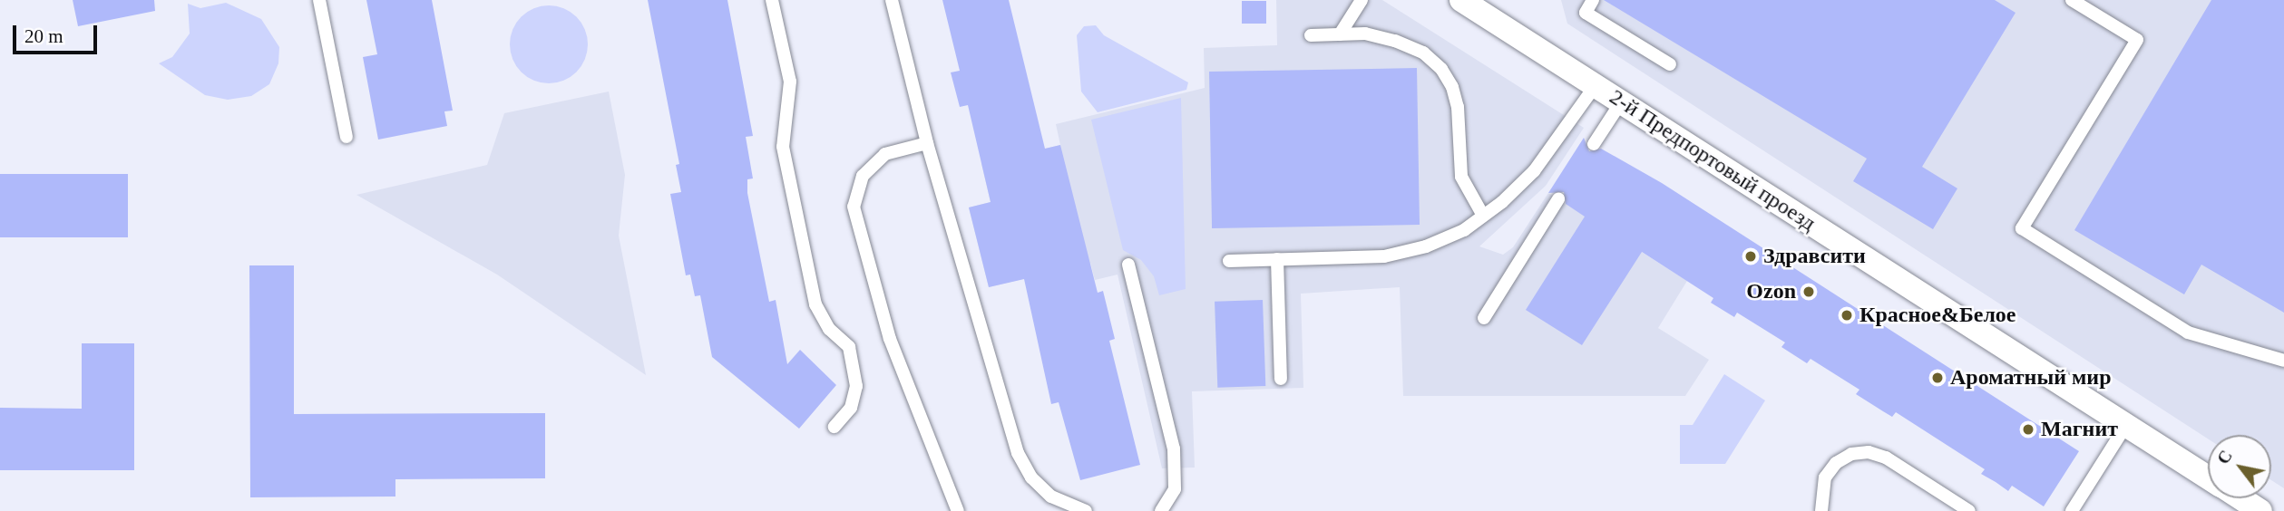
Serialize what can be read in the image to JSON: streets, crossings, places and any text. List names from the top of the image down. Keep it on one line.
{"streets":{"street":["2-й Предпортовый проезд"]},"places":["Здравсити","Ozon","Красное&Белое","Ароматный мир","Магнит"],"scale_bar":"20 m","north":"top left"}
